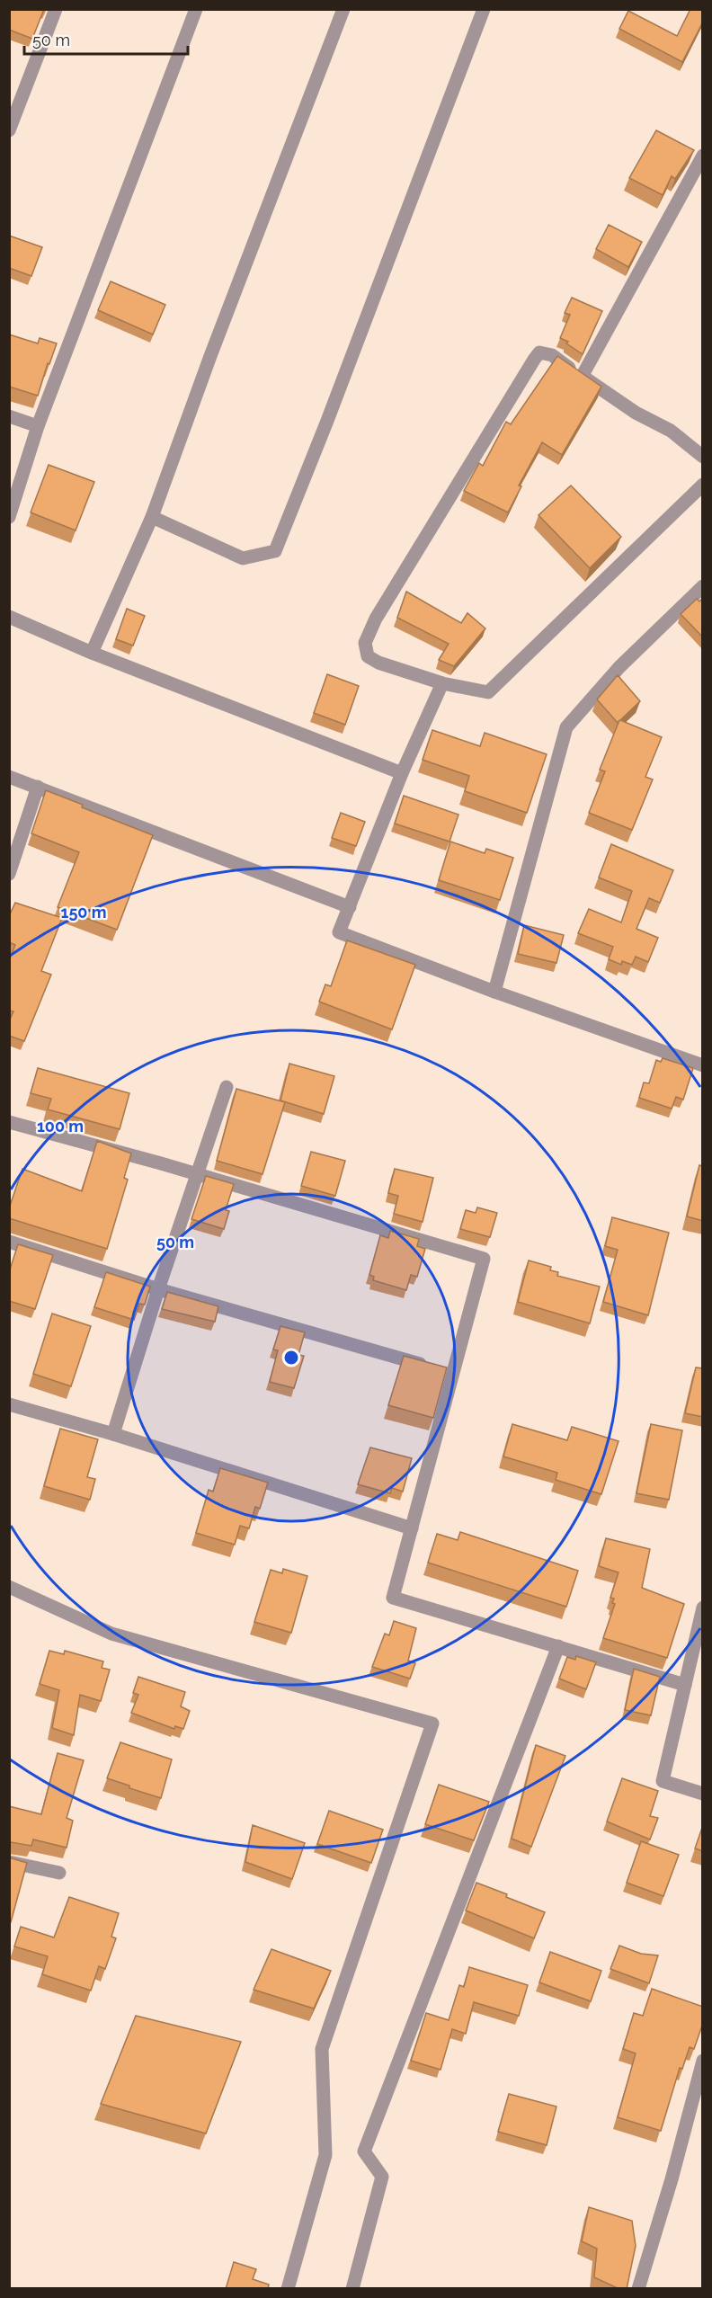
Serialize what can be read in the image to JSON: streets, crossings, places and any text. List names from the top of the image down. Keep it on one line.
{"scale_bar":"50 m","rings":["150 m","100 m","50 m"]}
